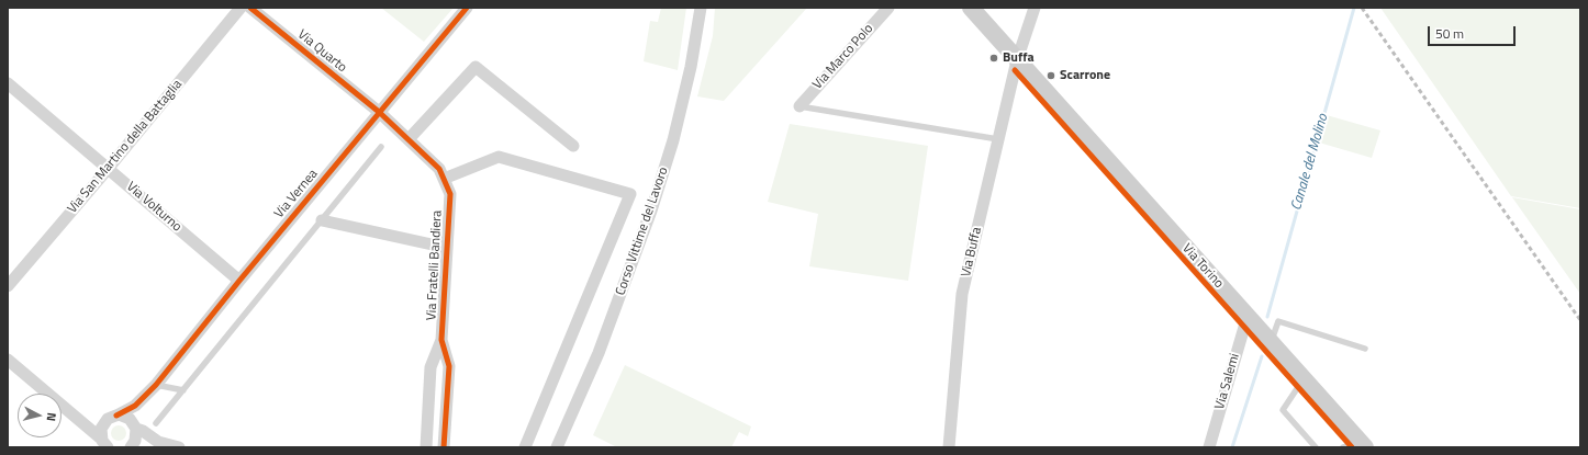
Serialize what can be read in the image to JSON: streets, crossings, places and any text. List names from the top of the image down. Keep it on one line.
{"streets":{"main road":["Via Torino"],"street":["Via Quarto","Via Marco Polo","Via San Martino della Battaglia","Via Vernea","Via Volturno","Corso Vittime del Lavoro","Via Buffa","Via Fratelli Bandiera","Via Salemi"]},"crossings":[["Via Quarto","Via Vernea"],["Via Quarto","Via Fratelli Bandiera"],["Via San Martino della Battaglia","Via Volturno"],["Via Vernea","Via Volturno"],["Via Vernea","Via Fratelli Bandiera"],["Via Buffa","Via Torino"],["Via Torino","Via Salemi"]],"water":["Canale del Molino"],"places":["Buffa","Scarrone"],"scale_bar":"50 m","north":"right"}
